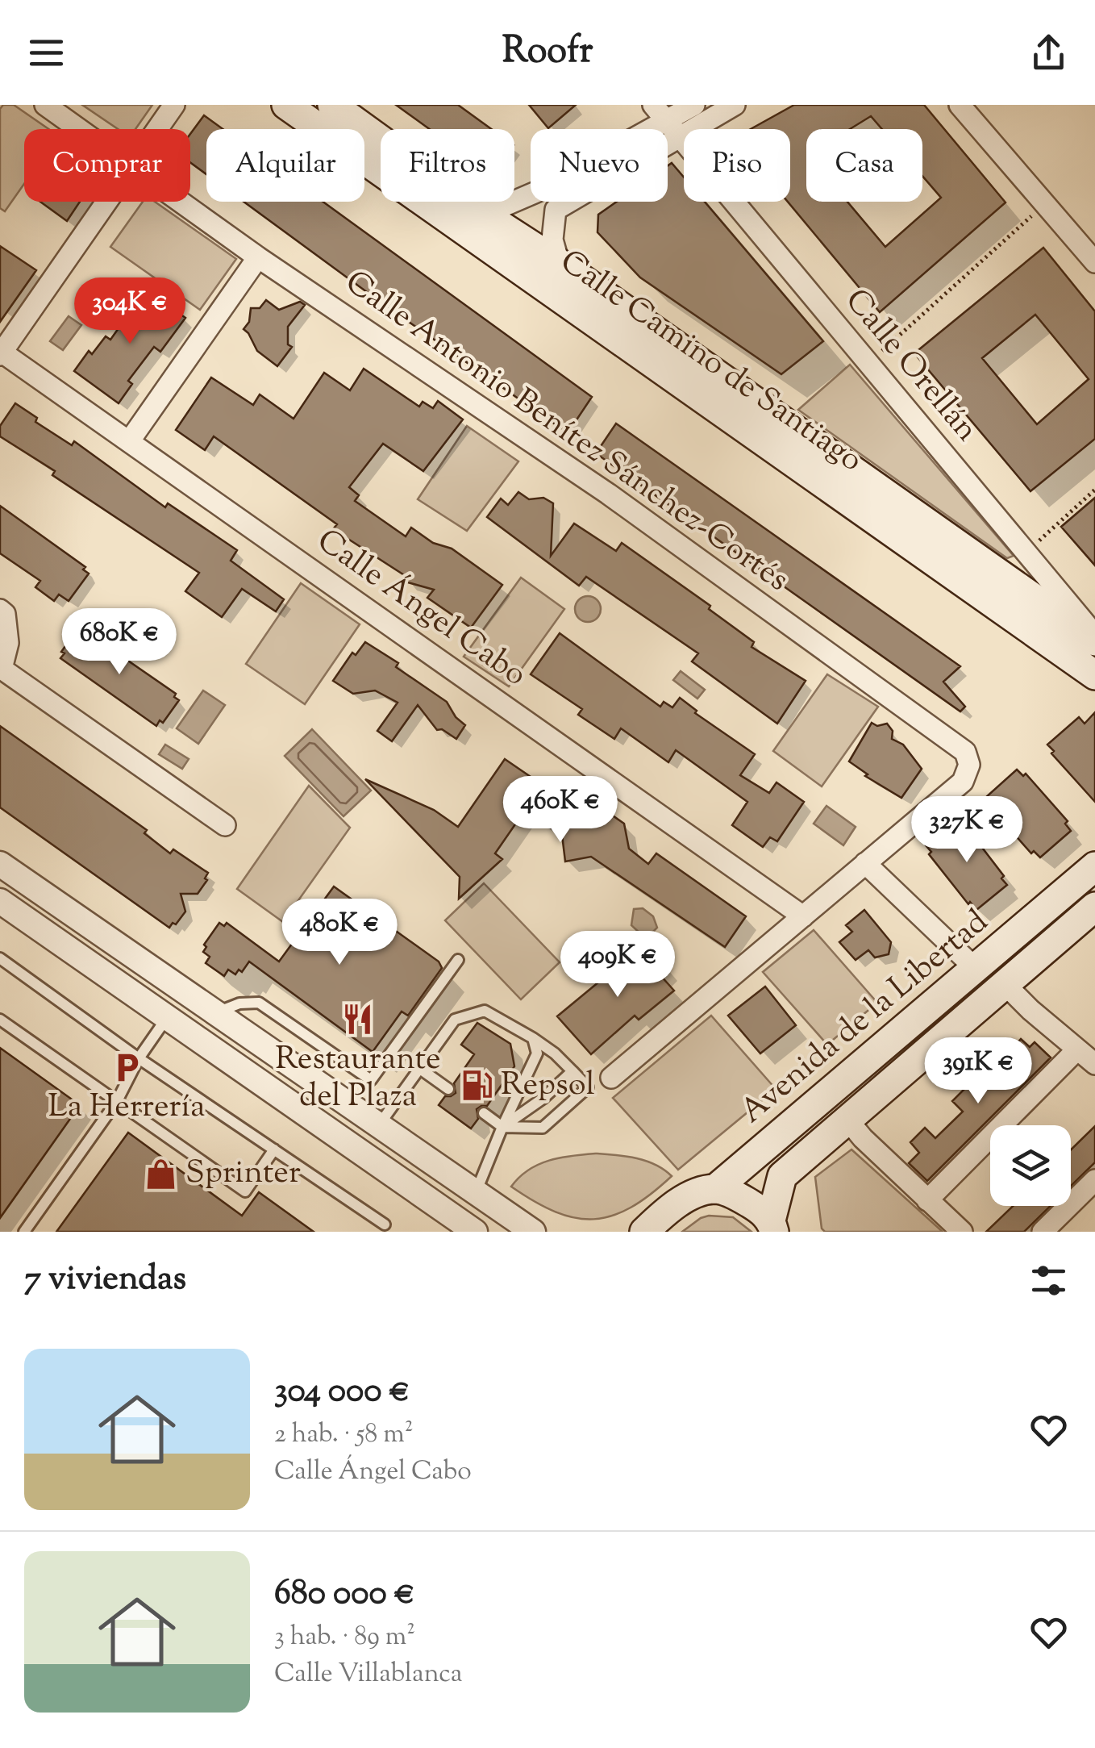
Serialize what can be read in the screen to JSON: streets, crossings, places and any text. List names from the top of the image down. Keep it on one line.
{"streets":{"main road":["Calle Camino de Santiago","Avenida de la Libertad"],"street":["Calle Orellán","Calle Antonio Benítez Sánchez-Cortés","Calle Ángel Cabo"]},"crossings":[["Calle Camino de Santiago","Calle Orellán"]],"places":{"restaurant":["Restaurante del Plaza"],"parking":["La Herrería"],"fuel station":["Repsol"],"shop":["Sprinter"]},"page":{"header":"Roofr","chip":["Comprar","Alquilar","Filtros","Nuevo","Piso","Casa"],"price":["304K €","680K €","460K €","327K €","480K €","409K €","391K €"],"heading":"7 viviendas","list":[{"name":"304 000 €","note":"2 hab. · 58 m² · Calle Ángel Cabo"},{"name":"680 000 €","note":"3 hab. · 89 m² · Calle Villablanca"}]}}
